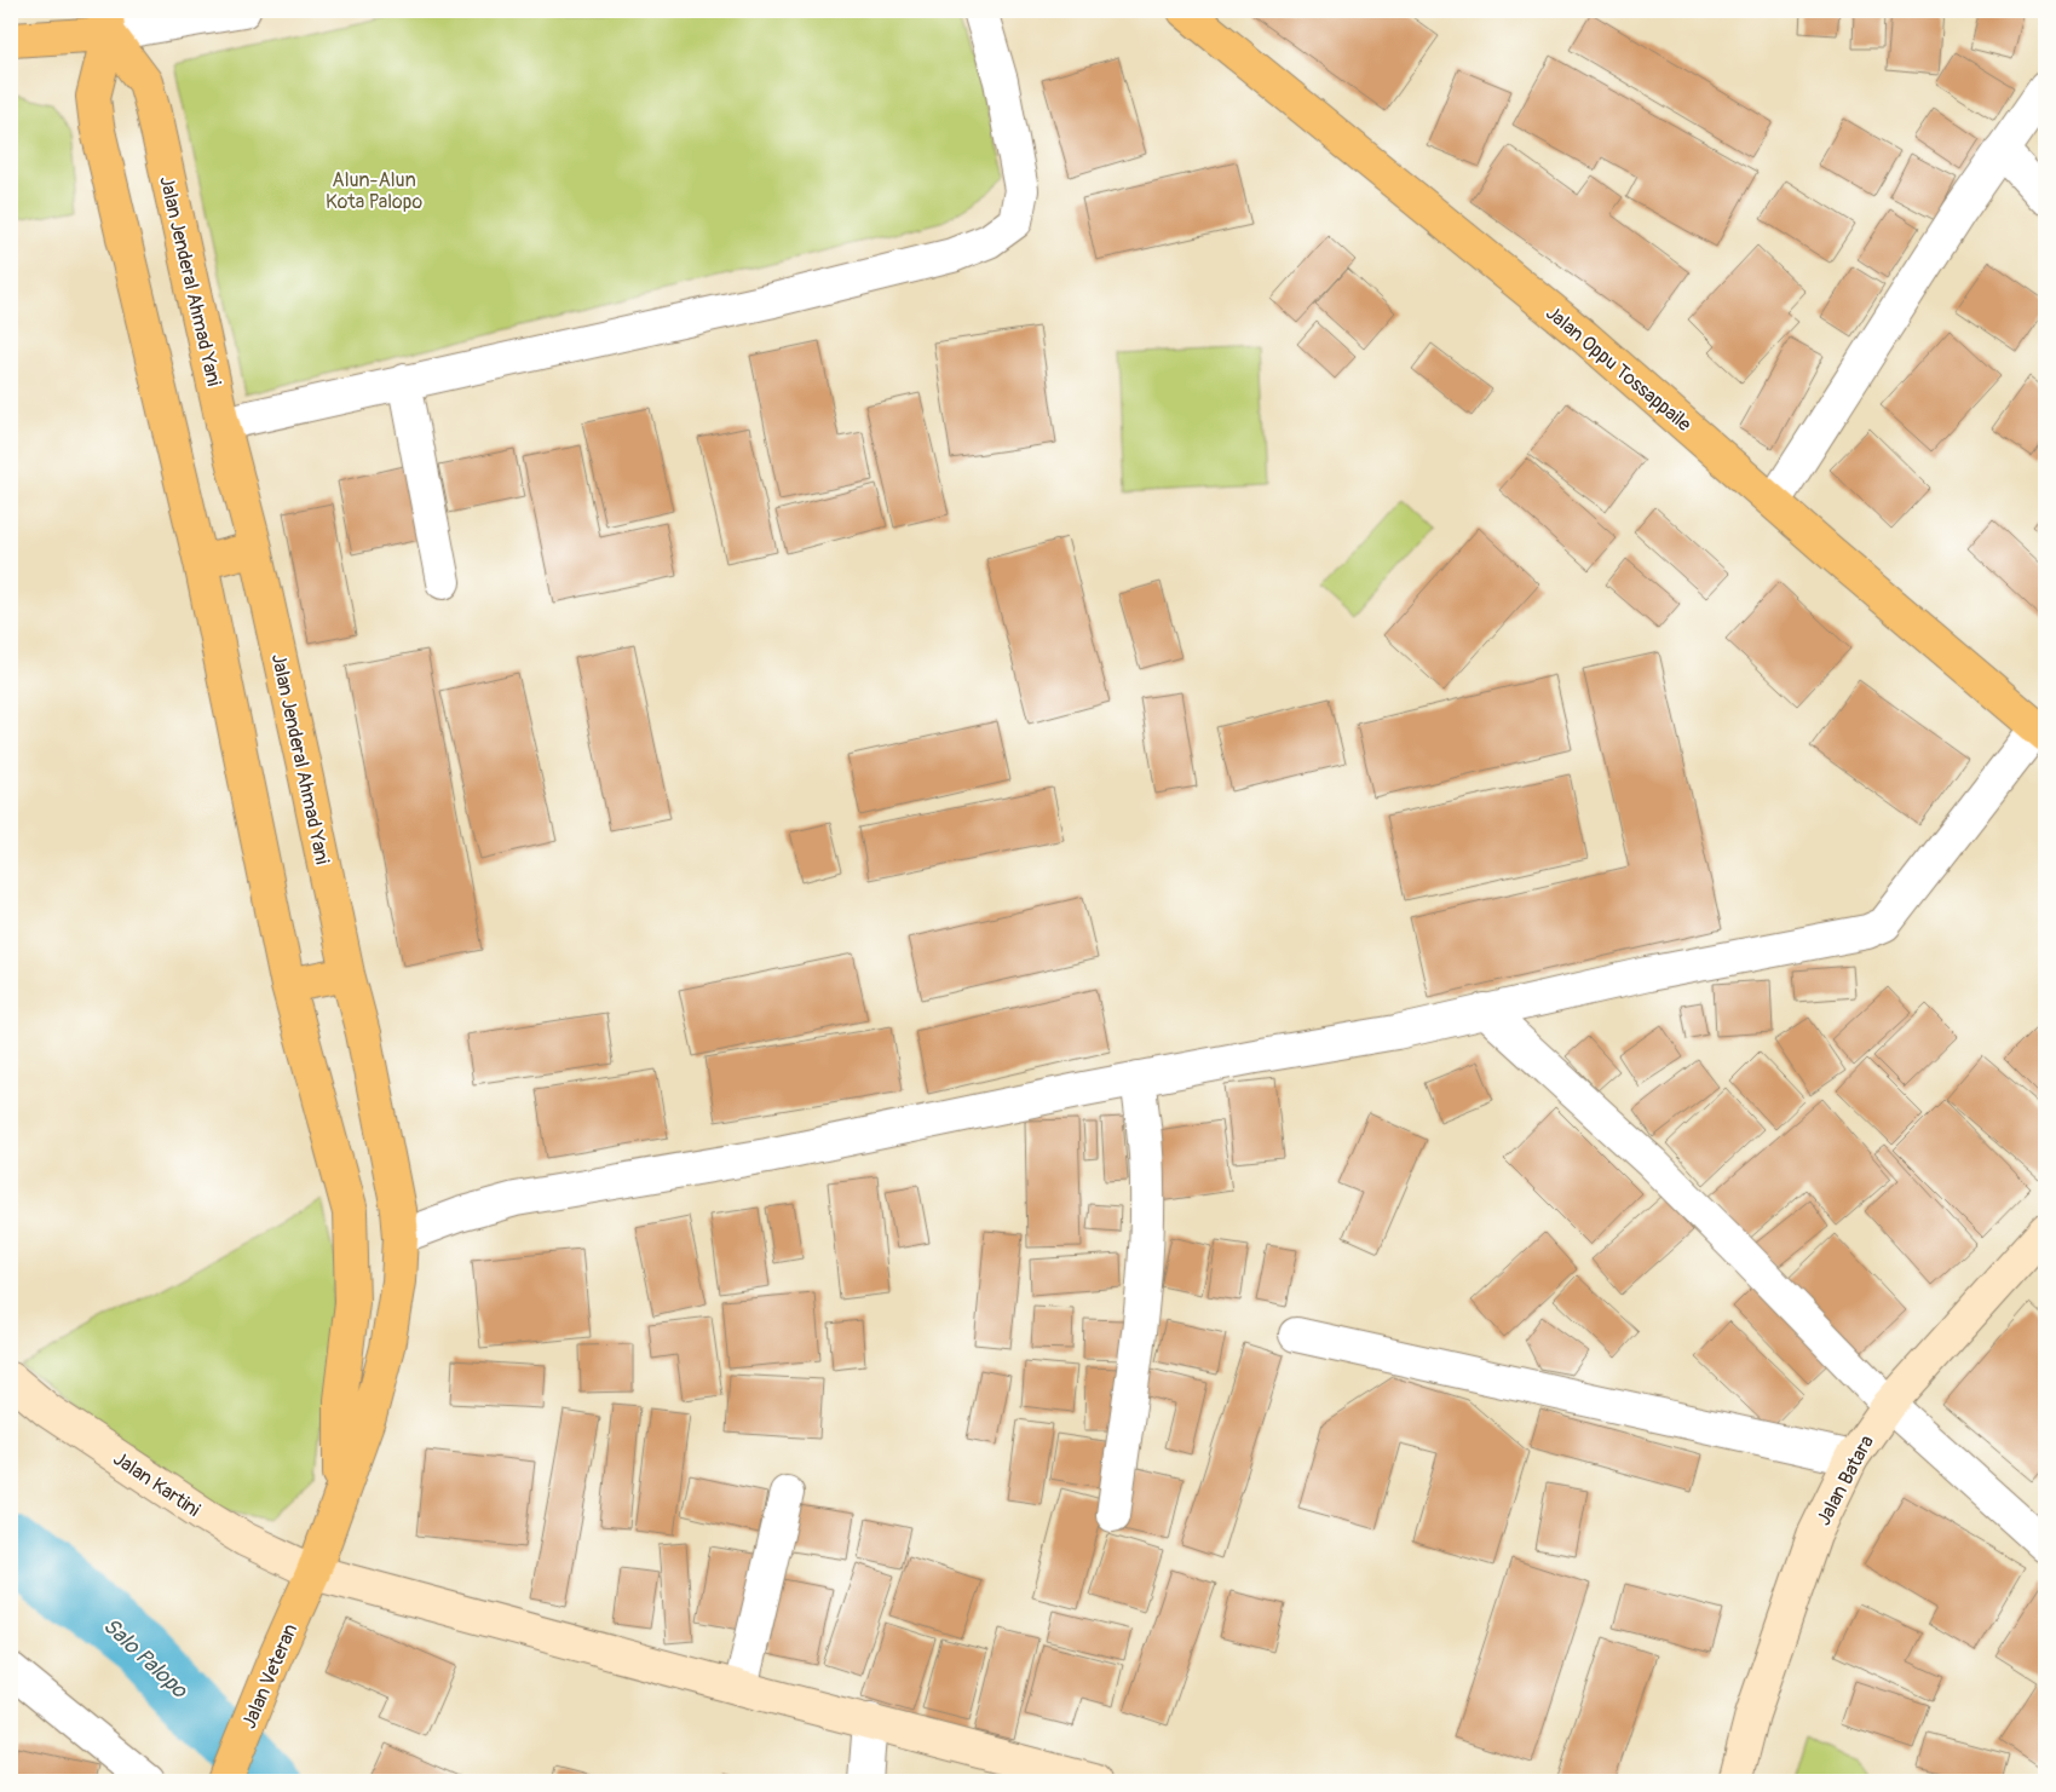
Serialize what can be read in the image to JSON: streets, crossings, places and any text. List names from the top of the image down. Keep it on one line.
{"streets":{"main road":["Jalan Jenderal Ahmad Yani","Jalan Oppu Tossappaile","Jalan Veteran"],"street":["Jalan Batara","Jalan Kartini"]},"crossings":[["Jalan Jenderal Ahmad Yani","Jalan Kartini"],["Jalan Jenderal Ahmad Yani","Jalan Veteran"],["Jalan Kartini","Jalan Veteran"]],"water":["Salo Palopo"],"parks":["Alun-Alun Kota Palopo"]}
